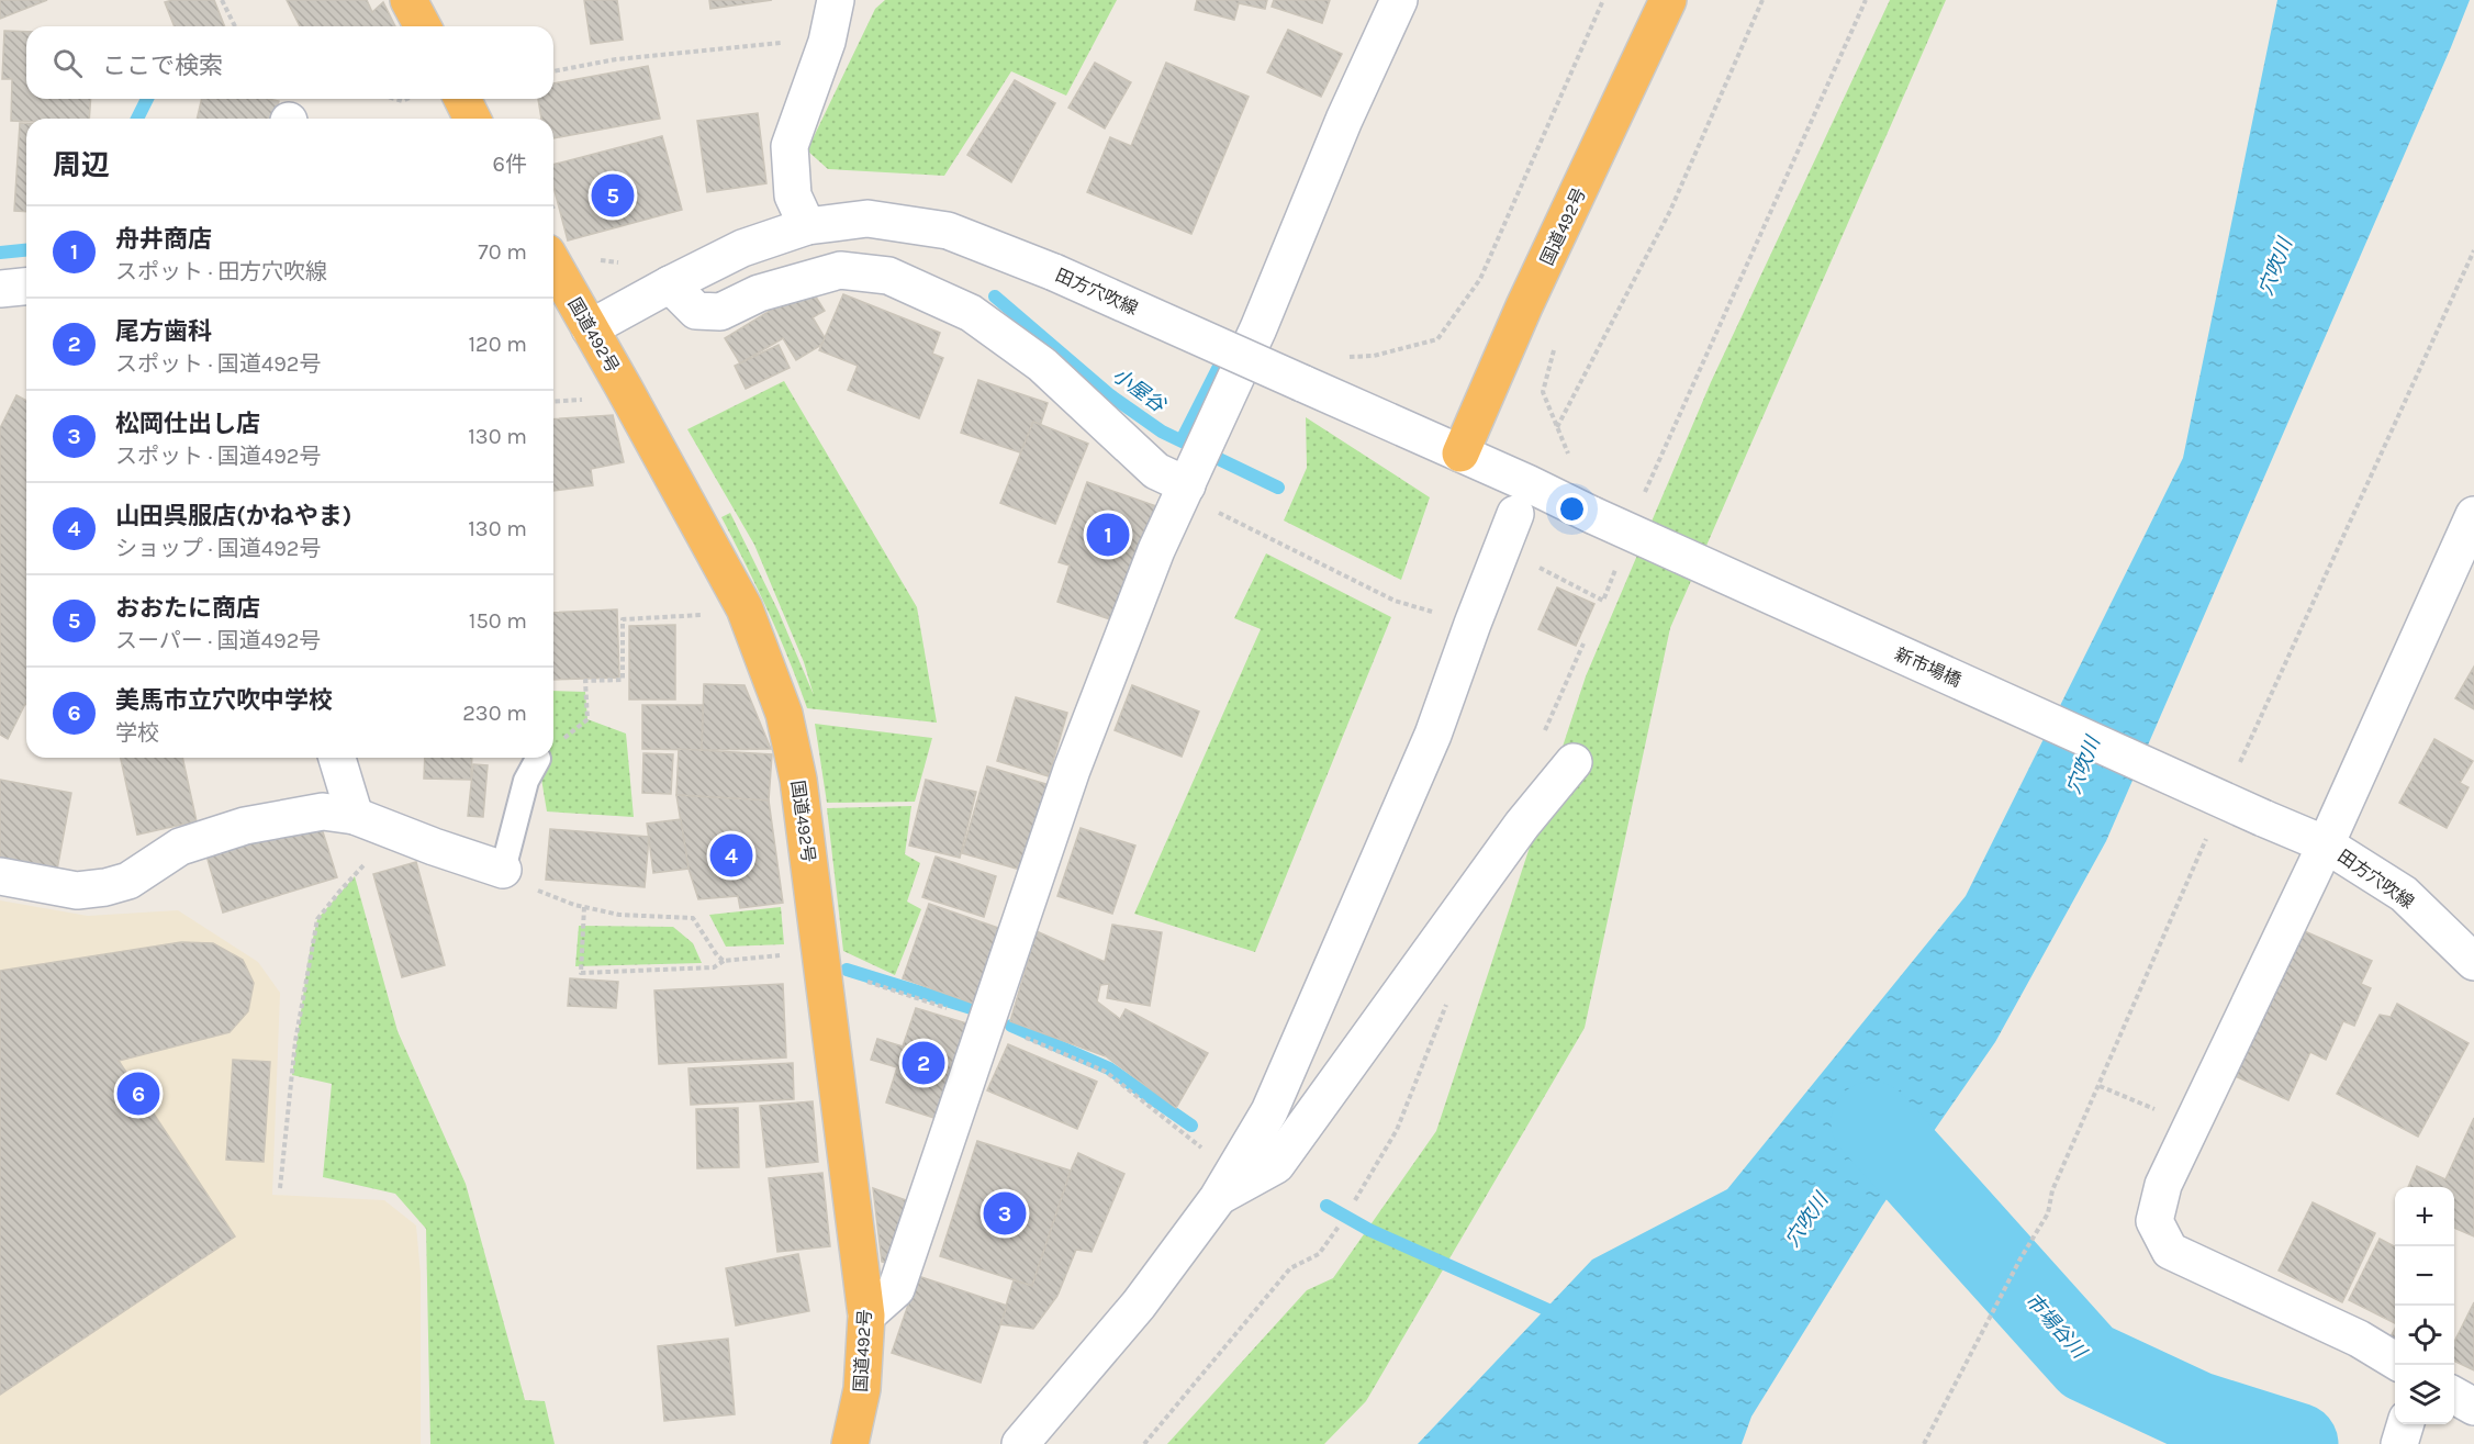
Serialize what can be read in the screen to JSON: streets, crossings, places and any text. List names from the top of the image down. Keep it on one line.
{"streets":{"highway":["国道492号"],"street":["田方穴吹線","新市場橋"]},"crossings":[["国道492号","田方穴吹線"],["田方穴吹線","新市場橋"]],"water":["穴吹川","小屋谷","市場谷川"],"page":{"search":"ここで検索","heading":["周辺","6件"],"pins":["5","1","4","2","6","3"],"list":[{"mark":"1","name":"舟井商店","note":"スポット · 田方穴吹線","value":"70 m"},{"mark":"2","name":"尾方歯科","note":"スポット · 国道492号","value":"120 m"},{"mark":"3","name":"松岡仕出し店","note":"スポット · 国道492号","value":"130 m"},{"mark":"4","name":"山田呉服店(かねやま)","note":"ショップ · 国道492号","value":"130 m"},{"mark":"5","name":"おおたに商店","note":"スーパー · 国道492号","value":"150 m"},{"mark":"6","name":"美馬市立穴吹中学校","note":"学校","value":"230 m"}],"map_buttons":["+","−"]}}
